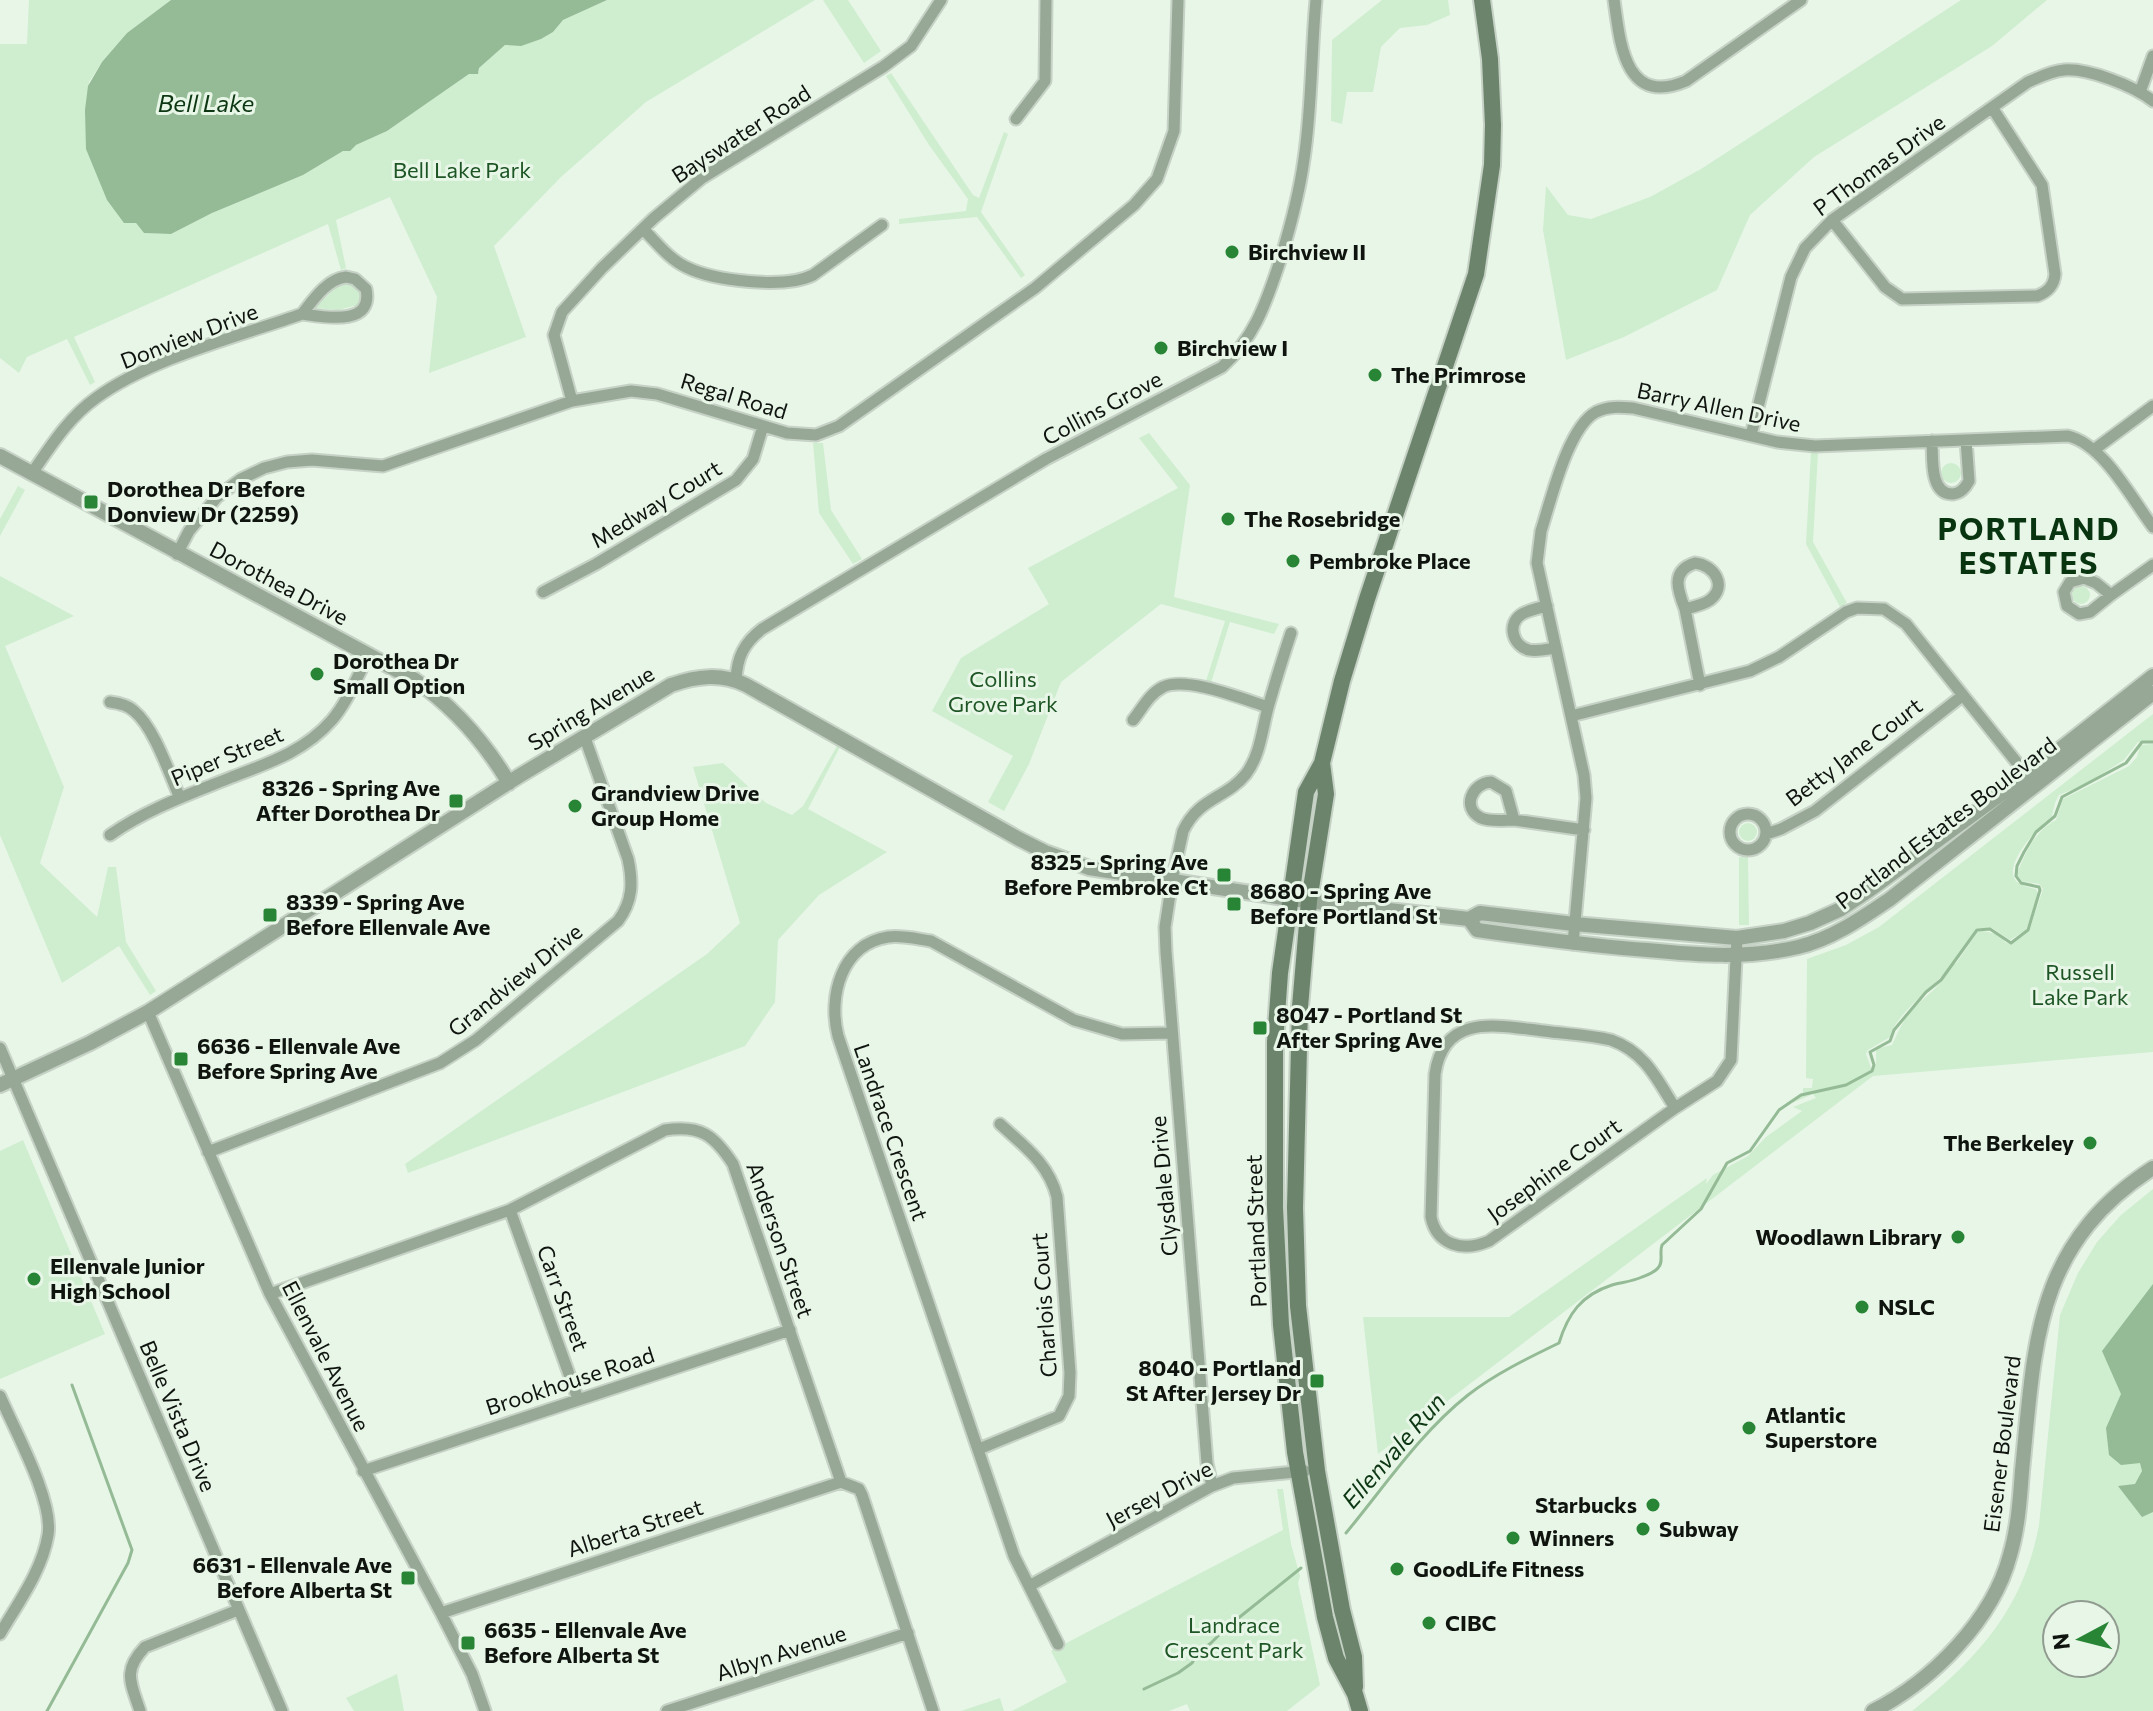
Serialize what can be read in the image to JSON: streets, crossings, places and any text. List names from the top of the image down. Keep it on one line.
{"streets":{"main road":["Portland Street"],"street":["Bayswater Road","P Thomas Drive","Donview Drive","Regal Road","Barry Allen Drive","Collins Grove","Medway Court","Dorothea Drive","Spring Avenue","Betty Jane Court","Piper Street","Portland Estates Boulevard","Grandview Drive","Landrace Crescent","Josephine Court","Clysdale Drive","Anderson Street","Carr Street","Charlois Court","Ellenvale Avenue","Brookhouse Road","Belle Vista Drive","Eisener Boulevard","Jersey Drive","Alberta Street","Albyn Avenue"]},"crossings":[["Bayswater Road","Regal Road"],["P Thomas Drive","Barry Allen Drive"],["Donview Drive","Dorothea Drive"],["Regal Road","Medway Court"],["Regal Road","Dorothea Drive"],["Barry Allen Drive","Portland Estates Boulevard"],["Collins Grove","Spring Avenue"],["Dorothea Drive","Spring Avenue"],["Dorothea Drive","Piper Street"],["Spring Avenue","Portland Estates Boulevard"],["Spring Avenue","Grandview Drive"],["Spring Avenue","Clysdale Drive"],["Spring Avenue","Portland Street"],["Spring Avenue","Ellenvale Avenue"],["Spring Avenue","Belle Vista Drive"],["Portland Estates Boulevard","Josephine Court"],["Portland Estates Boulevard","Portland Street"],["Grandview Drive","Ellenvale Avenue"],["Landrace Crescent","Clysdale Drive"],["Landrace Crescent","Charlois Court"],["Landrace Crescent","Jersey Drive"],["Clysdale Drive","Jersey Drive"],["Portland Street","Jersey Drive"],["Anderson Street","Carr Street"],["Anderson Street","Ellenvale Avenue"],["Anderson Street","Brookhouse Road"],["Anderson Street","Alberta Street"],["Anderson Street","Albyn Avenue"],["Carr Street","Brookhouse Road"],["Ellenvale Avenue","Brookhouse Road"],["Ellenvale Avenue","Alberta Street"]],"districts":["PORTLAND ESTATES"],"water":["Bell Lake","Ellenvale Run"],"parks":["Bell Lake Park","Collins Grove Park","Russell Lake Park","Landrace Crescent Park"],"places":{"other":["Birchview II","Birchview I","The Primrose","The Rosebridge","Pembroke Place","Dorothea Dr Small Option","Grandview Drive Group Home","The Berkeley","Woodlawn Library","Ellenvale Junior High School","NSLC","Atlantic Superstore","Starbucks","Subway","Winners","GoodLife Fitness","CIBC"],"transit":["Dorothea Dr Before Donview Dr (2259)","8326 - Spring Ave After Dorothea Dr","8325 - Spring Ave Before Pembroke Ct","8680 - Spring Ave Before Portland St","8339 - Spring Ave Before Ellenvale Ave","8047 - Portland St After Spring Ave","6636 - Ellenvale Ave Before Spring Ave","8040 - Portland St After Jersey Dr","6631 - Ellenvale Ave Before Alberta St","6635 - Ellenvale Ave Before Alberta St"]},"north":"left"}
